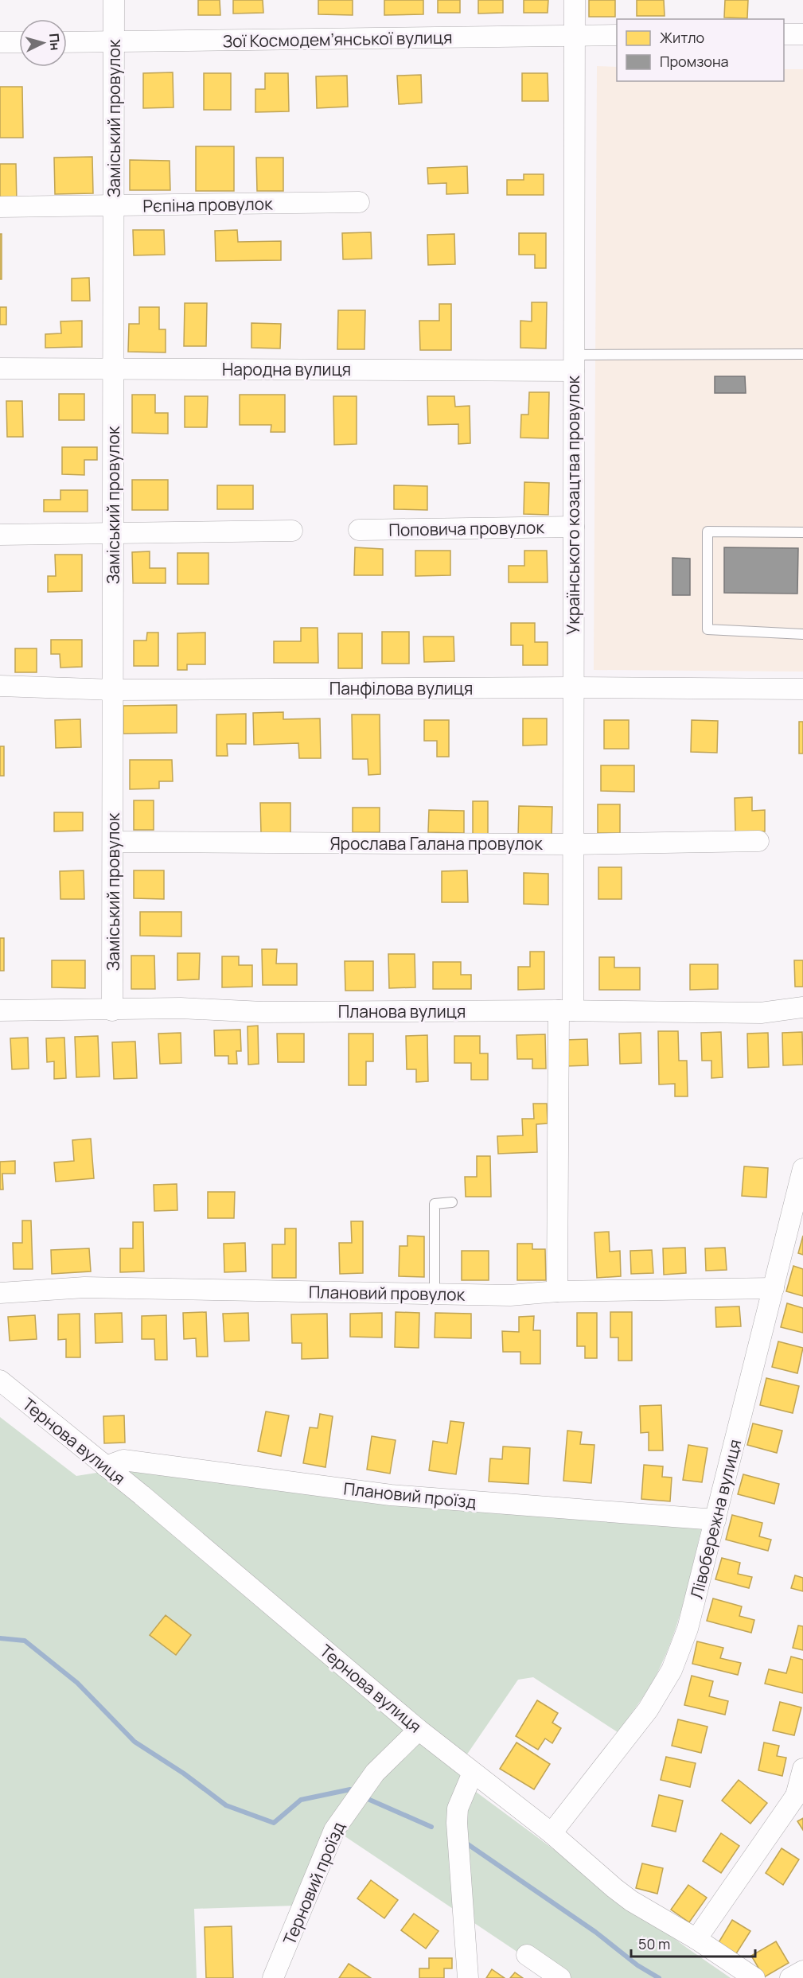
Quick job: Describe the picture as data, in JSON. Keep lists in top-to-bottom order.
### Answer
{
  "streets": {
    "street": [
      "Зої Космодем’янської вулиця",
      "Заміський провулок",
      "Рєпіна провулок",
      "Народна вулиця",
      "Українського козацтва провулок",
      "Поповича провулок",
      "Панфілова вулиця",
      "Ярослава Галана провулок",
      "Планова вулиця",
      "Плановий провулок",
      "Тернова вулиця",
      "Плановий проїзд",
      "Лівобережна вулиця",
      "Терновий проїзд"
    ]
  },
  "crossings": [
    ["Зої Космодем’янської вулиця", "Заміський провулок"],
    ["Зої Космодем’янської вулиця", "Українського козацтва провулок"],
    ["Заміський провулок", "Рєпіна провулок"],
    ["Заміський провулок", "Народна вулиця"],
    ["Заміський провулок", "Панфілова вулиця"],
    ["Заміський провулок", "Ярослава Галана провулок"],
    ["Заміський провулок", "Планова вулиця"],
    ["Народна вулиця", "Українського козацтва провулок"],
    ["Українського козацтва провулок", "Поповича провулок"],
    ["Українського козацтва провулок", "Панфілова вулиця"],
    ["Українського козацтва провулок", "Ярослава Галана провулок"],
    ["Українського козацтва провулок", "Планова вулиця"],
    ["Українського козацтва провулок", "Плановий провулок"],
    ["Плановий провулок", "Лівобережна вулиця"],
    ["Тернова вулиця", "Плановий проїзд"],
    ["Тернова вулиця", "Лівобережна вулиця"],
    ["Тернова вулиця", "Терновий проїзд"],
    ["Плановий проїзд", "Лівобережна вулиця"]
  ],
  "legend": ["Житло", "Промзона"],
  "scale_bar": "50 m",
  "north": "right"
}
